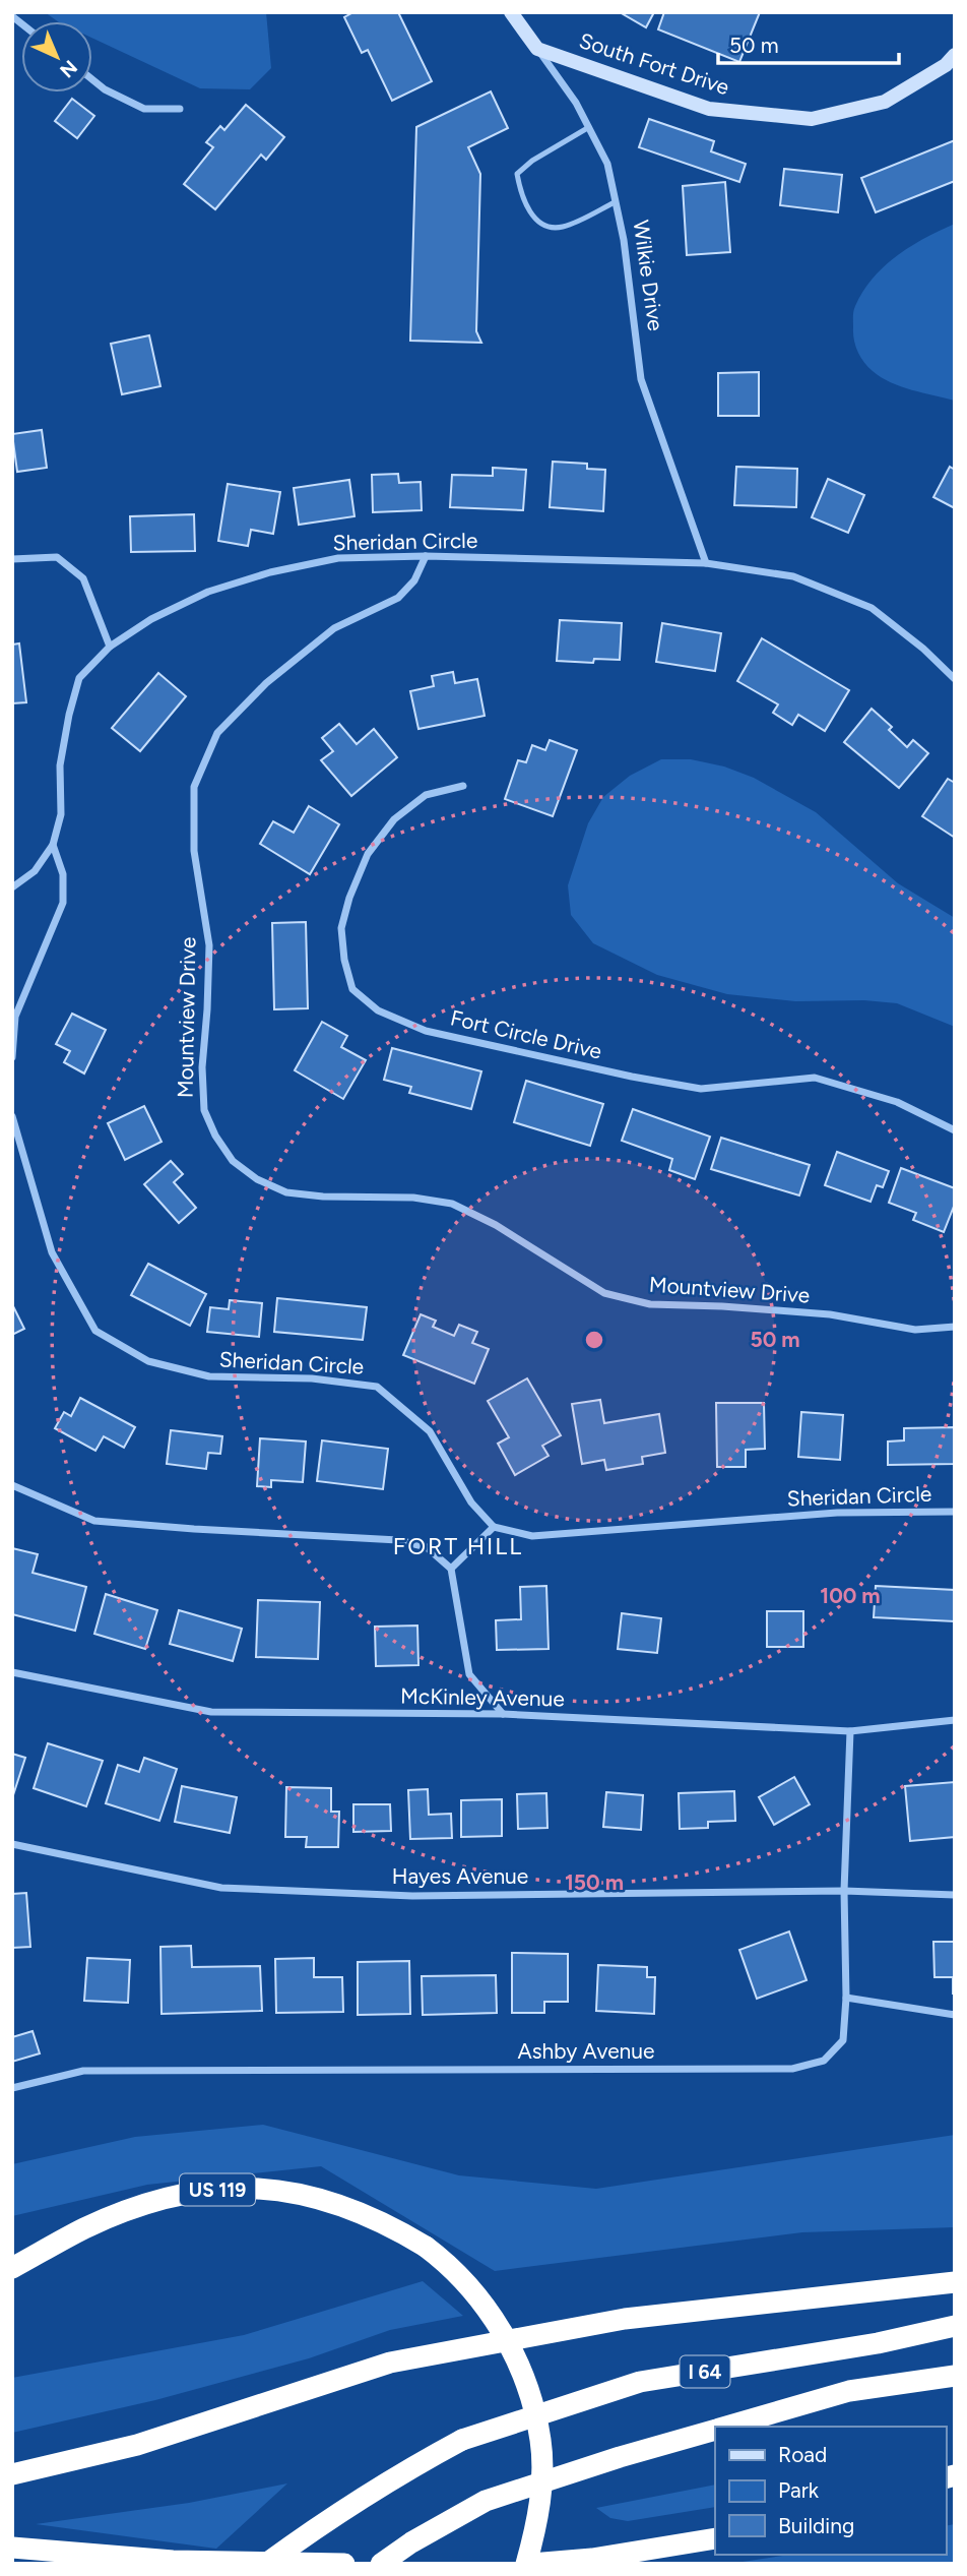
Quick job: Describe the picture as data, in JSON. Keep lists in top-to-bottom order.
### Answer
{
  "streets": {
    "highway": ["US 119", "I 64"],
    "street": [
      "South Fort Drive",
      "Wilkie Drive",
      "Sheridan Circle",
      "Mountview Drive",
      "Fort Circle Drive",
      "McKinley Avenue",
      "Hayes Avenue",
      "Ashby Avenue"
    ]
  },
  "crossings": [
    ["South Fort Drive", "Wilkie Drive"],
    ["Wilkie Drive", "Sheridan Circle"],
    ["Sheridan Circle", "Mountview Drive"],
    ["McKinley Avenue", "Ashby Avenue"],
    ["Hayes Avenue", "Ashby Avenue"]
  ],
  "districts": ["FORT HILL"],
  "legend": ["Road", "Park", "Building"],
  "scale_bar": "50 m",
  "north": "bottom right",
  "rings": ["50 m", "100 m", "150 m"]
}
